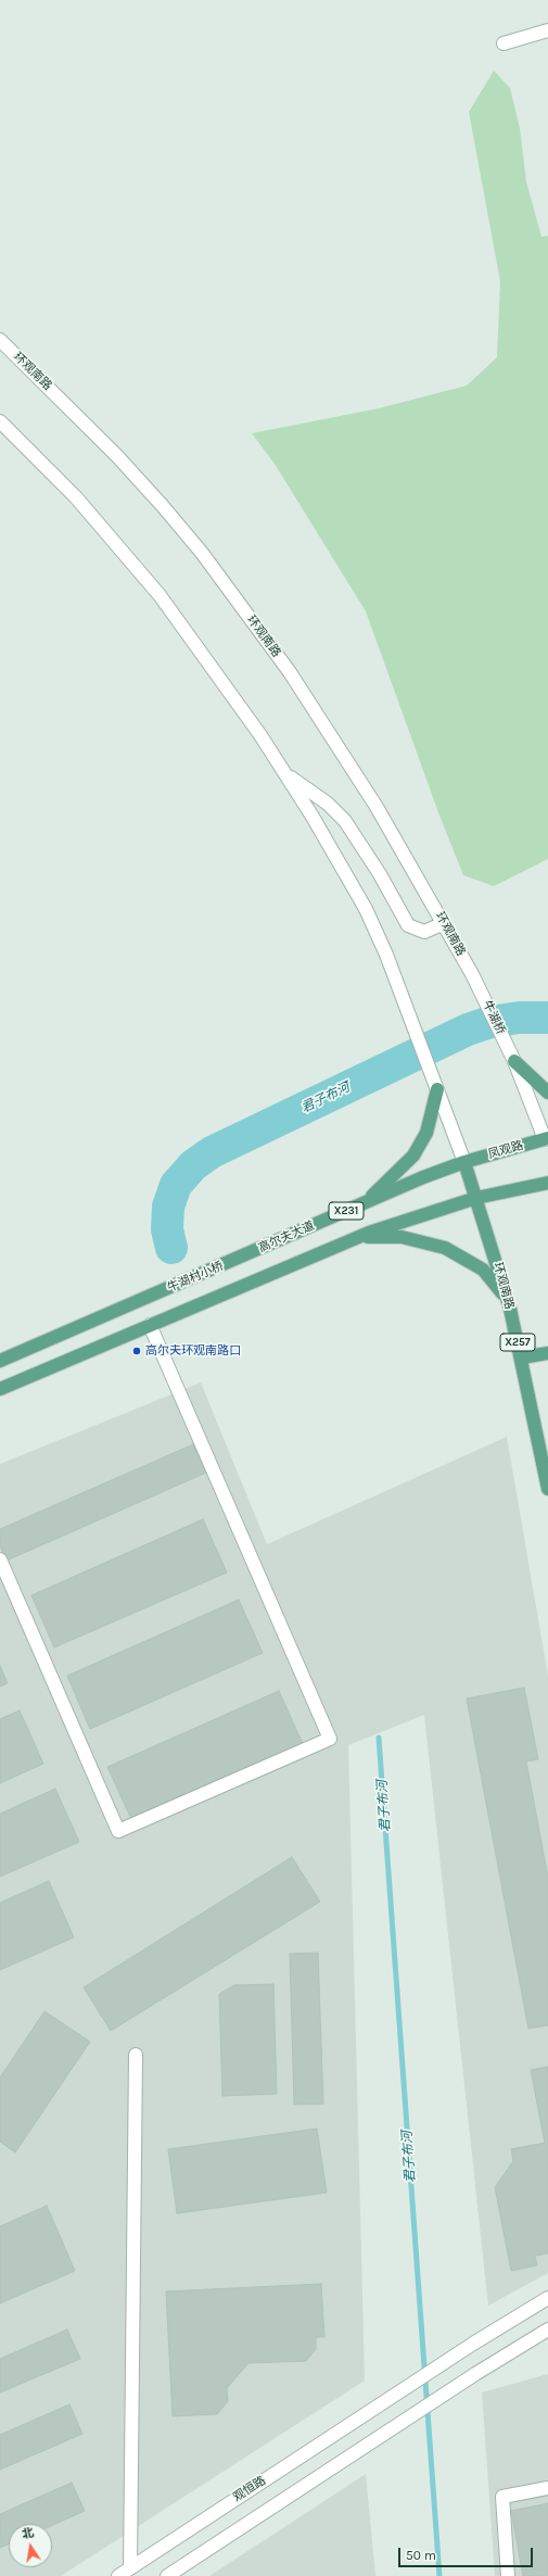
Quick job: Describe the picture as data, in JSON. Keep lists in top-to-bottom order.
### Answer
{
  "streets": {
    "main road": [
      "环观南路",
      "凤观路",
      "X231",
      "高尔夫大道",
      "牛湖村小桥",
      "X257"
    ],
    "street": ["牛湖桥", "观恒路"]
  },
  "crossings": [
    ["环观南路", "牛湖桥"],
    ["环观南路", "凤观路"],
    ["环观南路", "X231"],
    ["环观南路", "高尔夫大道"],
    ["凤观路", "高尔夫大道"],
    ["高尔夫大道", "牛湖村小桥"]
  ],
  "water": ["君子布河"],
  "places": ["高尔夫环观南路口"],
  "scale_bar": "50 m",
  "north": "top"
}
